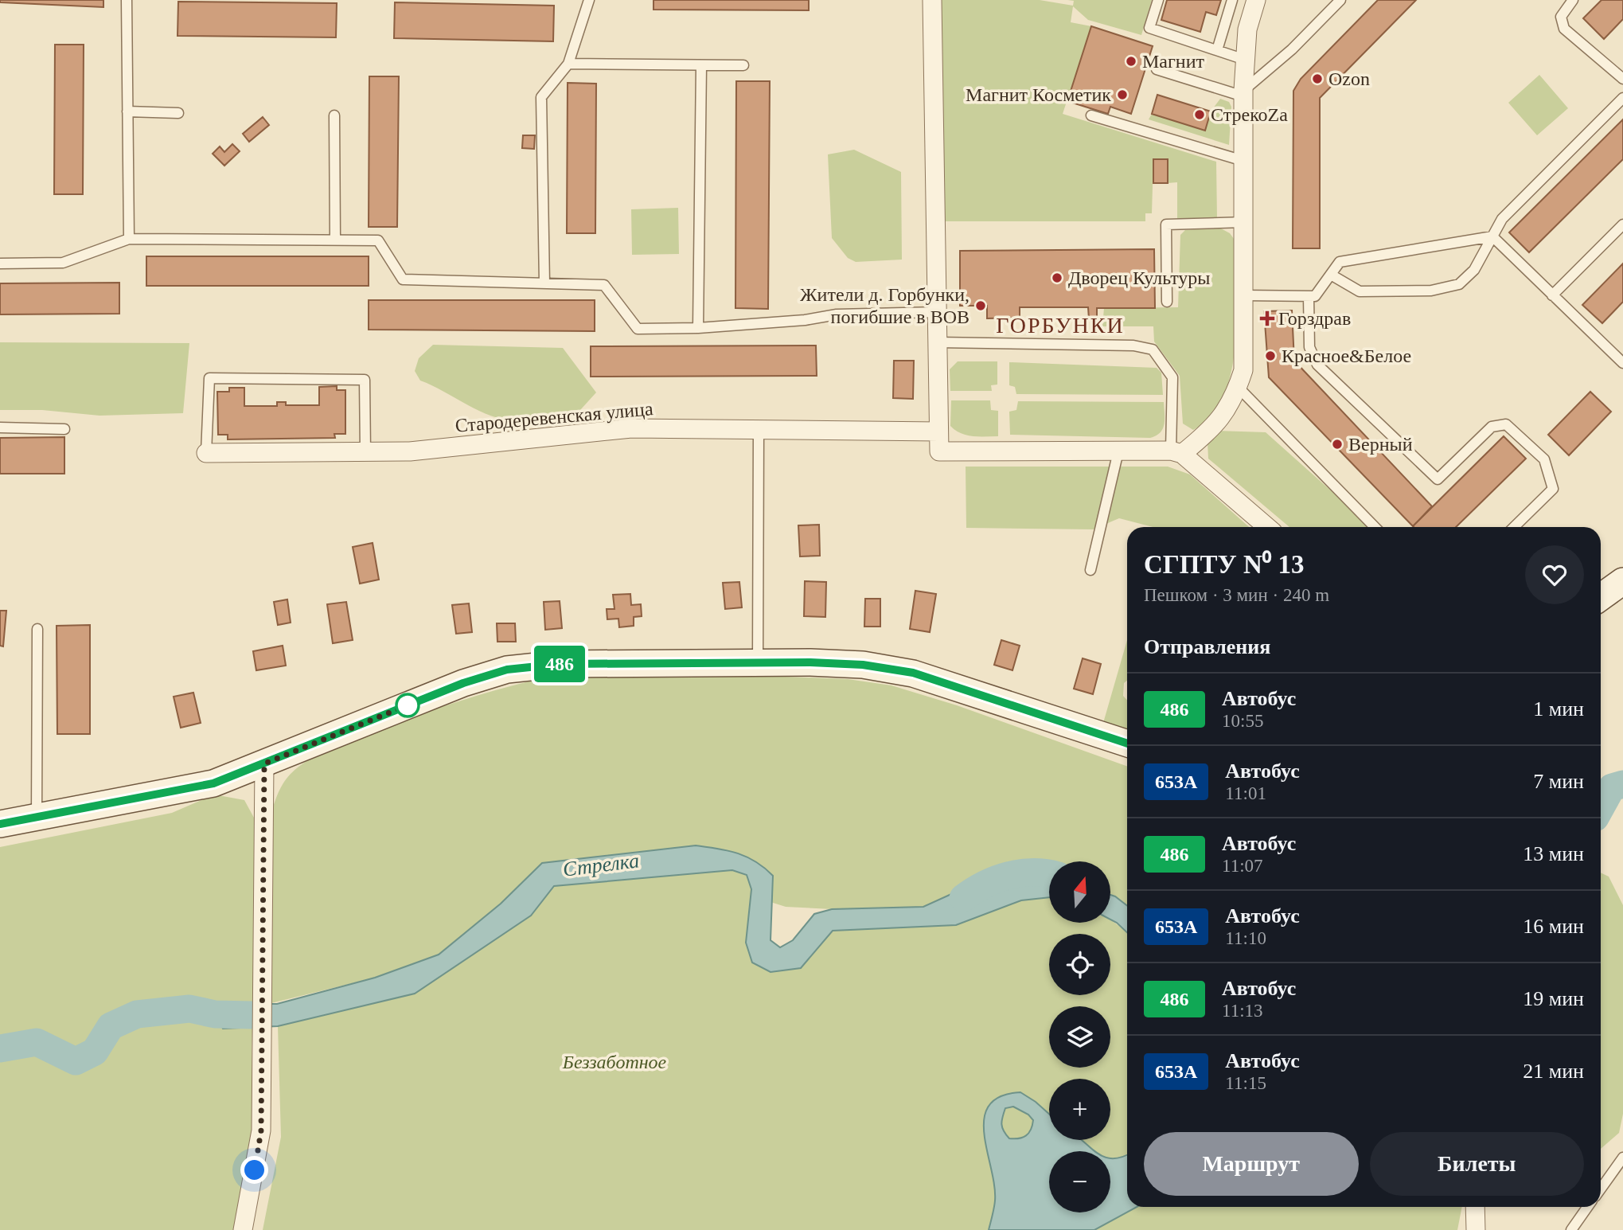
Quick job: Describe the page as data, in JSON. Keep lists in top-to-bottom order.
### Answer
{
  "streets": {
    "street": ["Стародеревенская улица"]
  },
  "districts": ["ГОРБУНКИ"],
  "water": ["Стрелка"],
  "parks": ["Беззаботное"],
  "places": {
    "other": [
      "Магнит",
      "Ozon",
      "Магнит Косметик",
      "СтрекоZа",
      "Дворец Культуры",
      "Жители д. Горбунки, погибшие в ВОВ",
      "Красное&Белое",
      "Верный"
    ],
    "health": ["Горздрав"]
  },
  "lines": ["bus line 486"],
  "north": "top",
  "page": {
    "on_map": "486",
    "heading": [
      ["СГПТУ N⁰ 13", "Пешком · 3 мин · 240 m"],
      "Отправления"
    ],
    "list": [
      {
        "mark": "486",
        "name": "Автобус",
        "note": "10:55",
        "value": "1 мин"
      },
      {
        "mark": "653А",
        "name": "Автобус",
        "note": "11:01",
        "value": "7 мин"
      },
      {
        "mark": "486",
        "name": "Автобус",
        "note": "11:07",
        "value": "13 мин"
      },
      {
        "mark": "653А",
        "name": "Автобус",
        "note": "11:10",
        "value": "16 мин"
      },
      {
        "mark": "486",
        "name": "Автобус",
        "note": "11:13",
        "value": "19 мин"
      },
      {
        "mark": "653А",
        "name": "Автобус",
        "note": "11:15",
        "value": "21 мин"
      }
    ],
    "map_buttons": ["+", "−"],
    "buttons": ["Маршрут", "Билеты"]
  }
}
